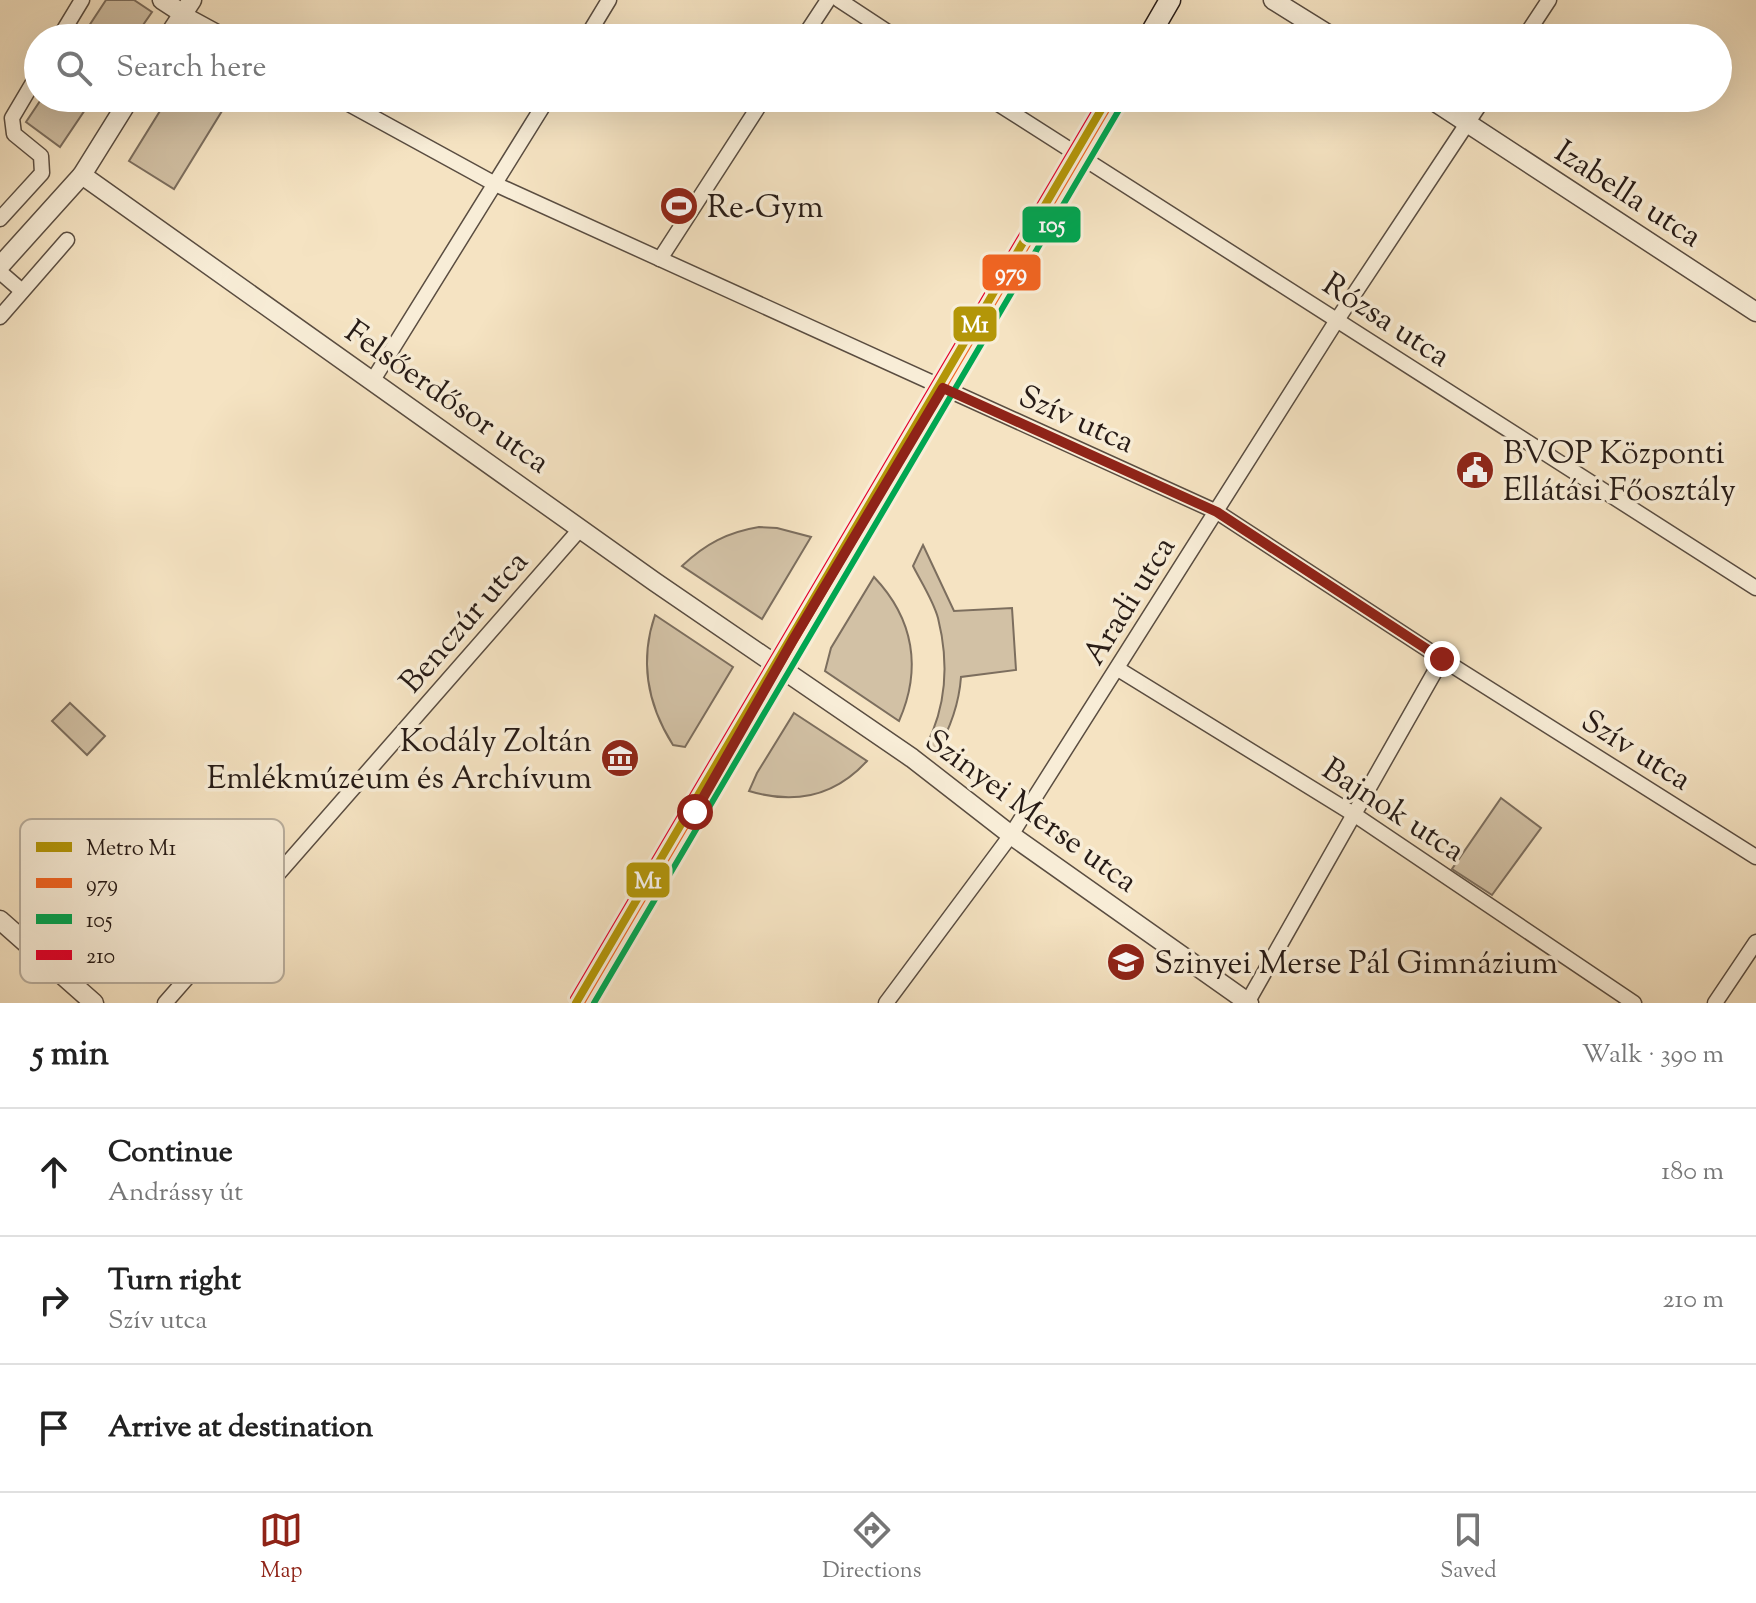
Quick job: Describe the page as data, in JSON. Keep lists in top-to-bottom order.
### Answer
{
  "streets": {
    "street": [
      "Izabella utca",
      "Rózsa utca",
      "Felsőerdősor utca",
      "Szív utca",
      "Aradi utca",
      "Benczúr utca",
      "Bajnok utca",
      "Szinyei Merse utca"
    ]
  },
  "crossings": [
    ["Izabella utca", "Aradi utca"],
    ["Rózsa utca", "Aradi utca"],
    ["Felsőerdősor utca", "Benczúr utca"],
    ["Felsőerdősor utca", "Szinyei Merse utca"],
    ["Szív utca", "Aradi utca"],
    ["Aradi utca", "Bajnok utca"],
    ["Aradi utca", "Szinyei Merse utca"]
  ],
  "places": {
    "sports": ["Re-Gym"],
    "public building": ["BVOP Központi Ellátási Főosztály"],
    "museum": ["Kodály Zoltán Emlékmúzeum és Archívum"],
    "school or university": ["Szinyei Merse Pál Gimnázium"]
  },
  "lines": [
    "metro line M1",
    "transit line 979",
    "transit line 105",
    "transit line 210"
  ],
  "legend": [
    "Metro M1",
    "979",
    "105",
    "210"
  ],
  "page": {
    "search": "Search here",
    "heading": ["5 min", "Walk · 390 m"],
    "list": [
      ["Continue", "Andrássy út", "180 m"],
      ["Turn right", "Szív utca", "210 m"],
      "Arrive at destination"
    ],
    "nav": ["Map", "Directions", "Saved"]
  }
}
